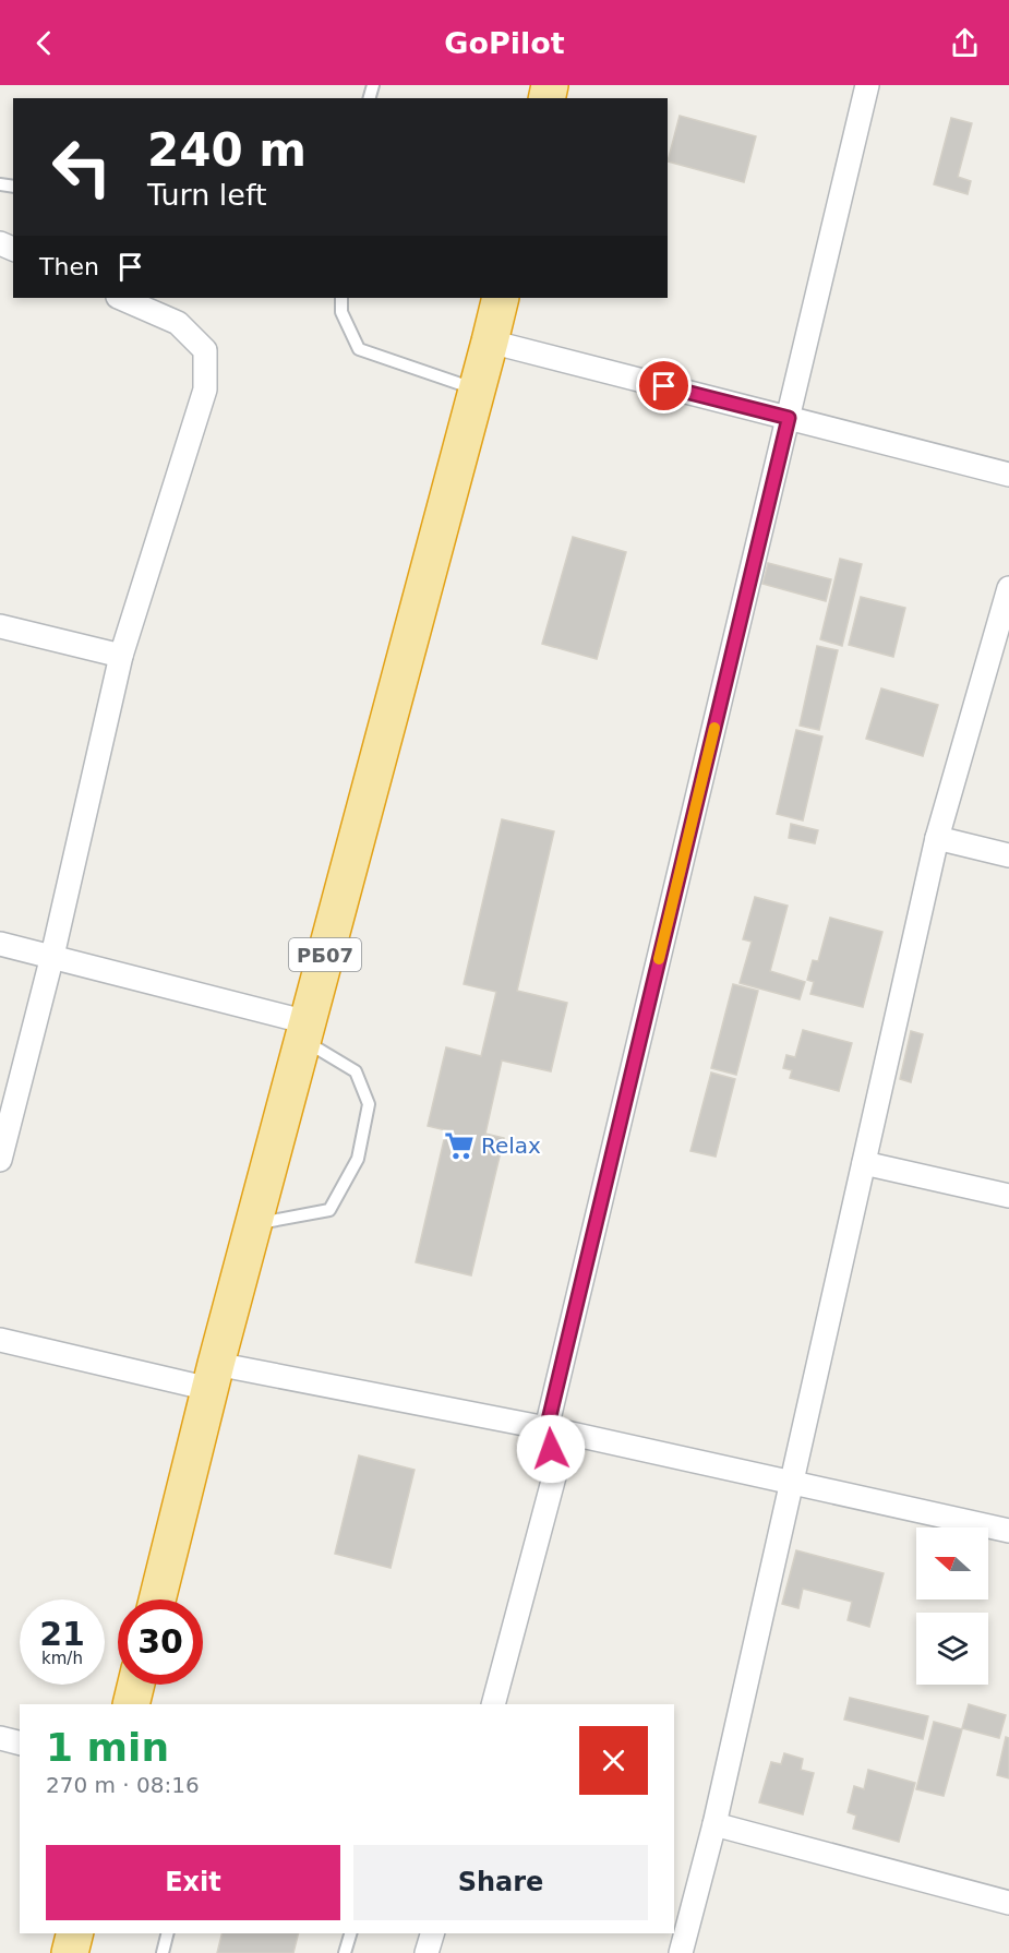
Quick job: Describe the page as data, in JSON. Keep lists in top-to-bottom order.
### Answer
{
  "streets": {
    "highway": ["РБ07"]
  },
  "places": {
    "supermarket": ["Relax"]
  },
  "north": "left",
  "page": {
    "header": "GoPilot",
    "turn": ["240 m", "Turn left"],
    "then": "Then",
    "speed": "21 km/h",
    "limit": "30",
    "heading": ["1 min", "270 m · 08:16"],
    "buttons": ["Exit", "Share"]
  }
}
